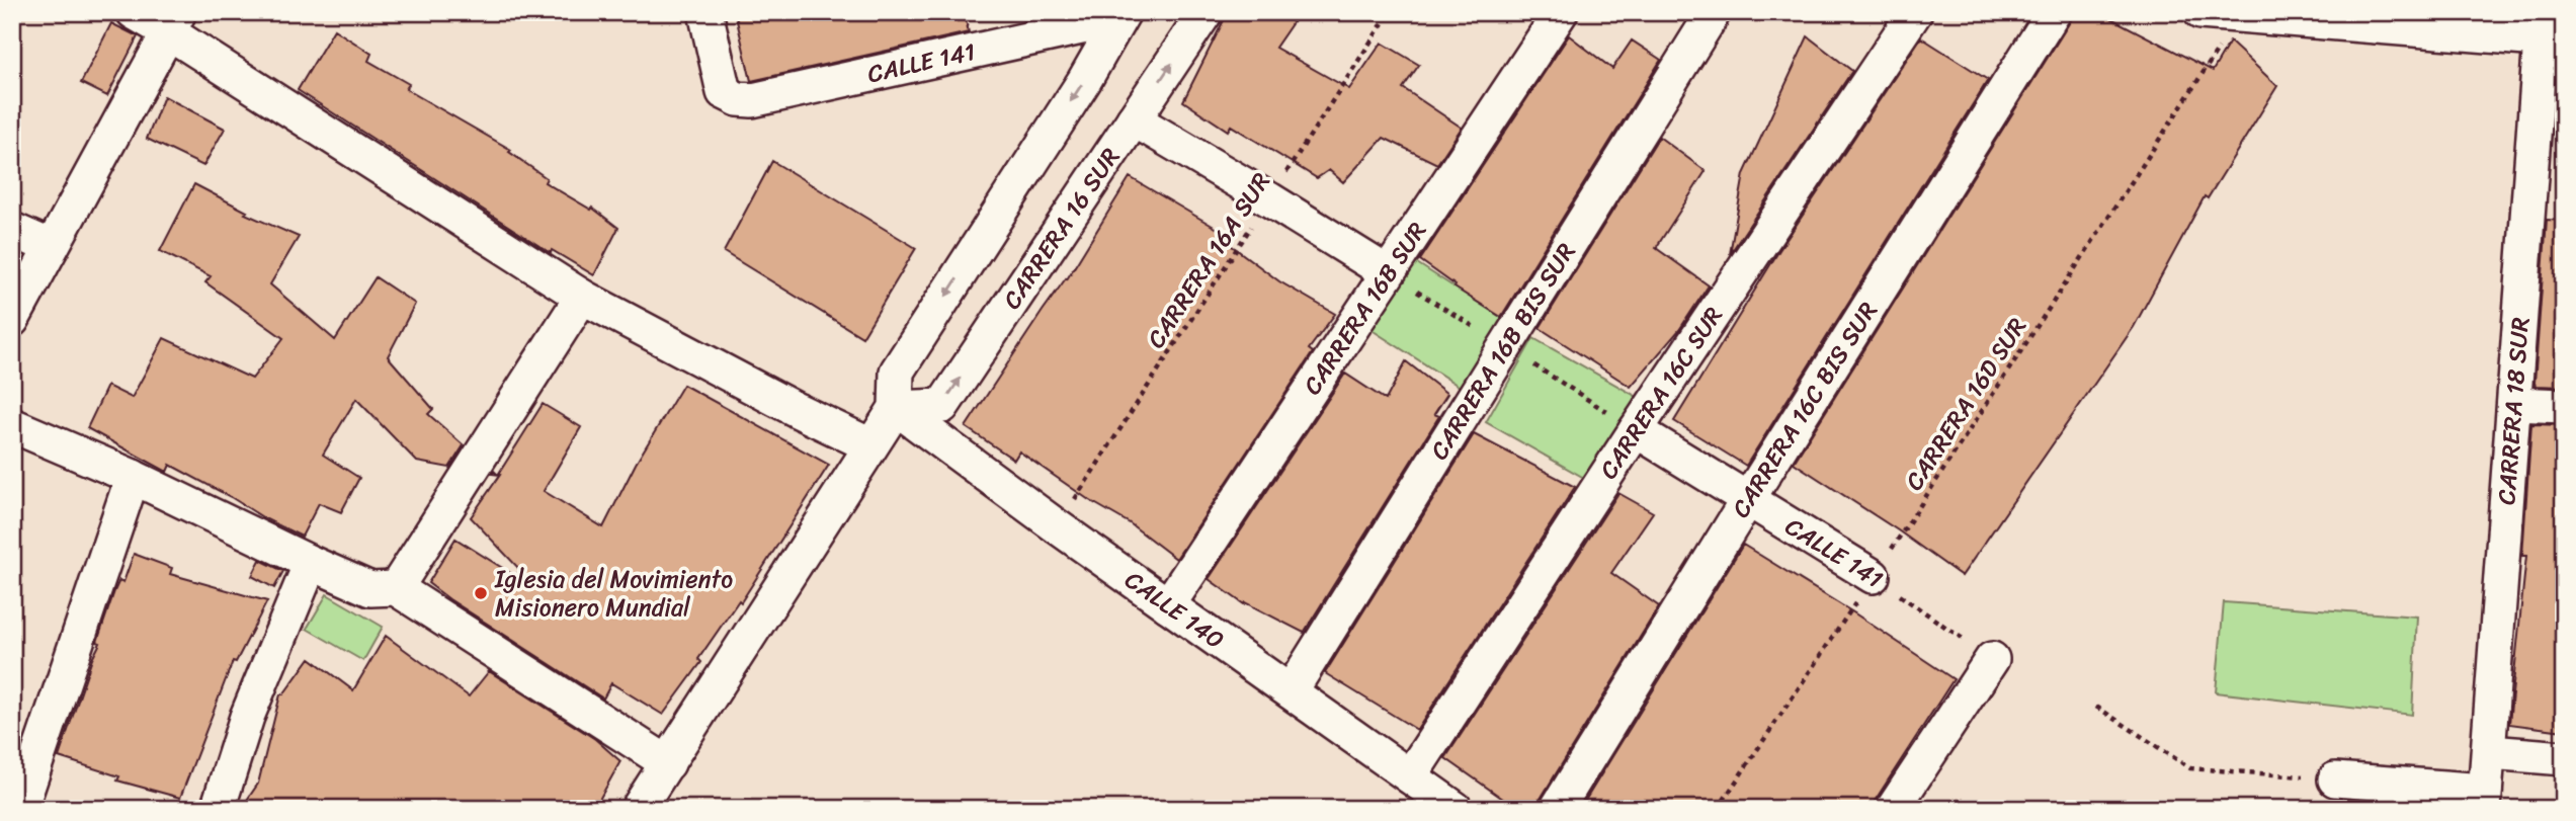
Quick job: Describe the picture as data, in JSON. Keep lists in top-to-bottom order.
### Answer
{
  "streets": {
    "street": [
      "CALLE 141",
      "CARRERA 16 SUR",
      "CARRERA 16B SUR",
      "CARRERA 16B BIS SUR",
      "CARRERA 16C SUR",
      "CARRERA 16C BIS SUR",
      "CARRERA 18 SUR",
      "CALLE 140"
    ],
    "path": ["CARRERA 16A SUR", "CARRERA 16D SUR"]
  },
  "crossings": [
    ["CALLE 141", "CARRERA 16C SUR"],
    ["CALLE 141", "CARRERA 16D SUR"],
    ["CALLE 141", "CARRERA 16C BIS SUR"],
    ["CARRERA 16 SUR", "CALLE 140"],
    ["CARRERA 16A SUR", "CALLE 140"],
    ["CARRERA 16B SUR", "CALLE 140"],
    ["CARRERA 16B BIS SUR", "CALLE 140"],
    ["CARRERA 16C SUR", "CALLE 140"]
  ],
  "places": ["Iglesia del Movimiento Misionero Mundial"]
}
